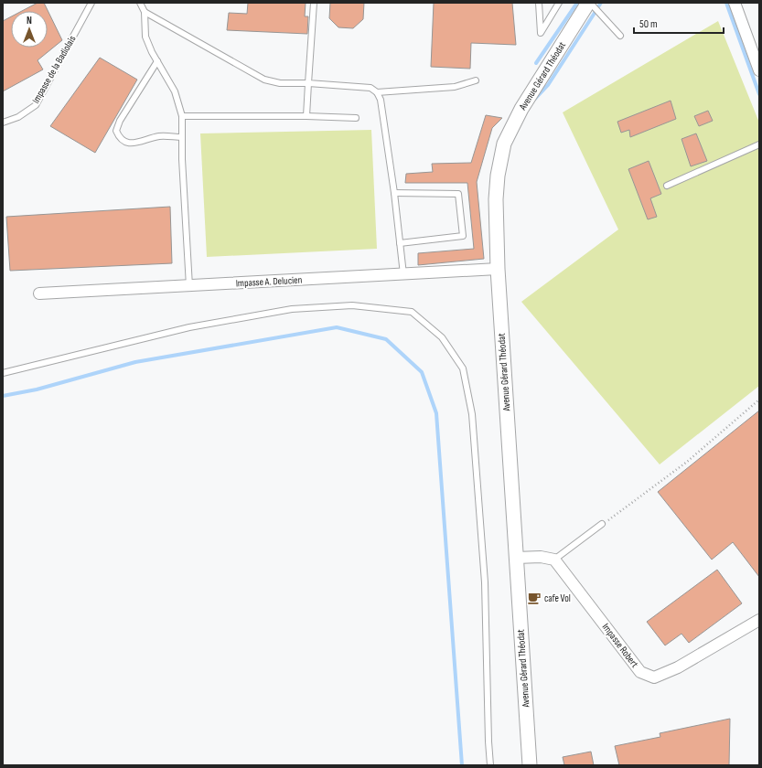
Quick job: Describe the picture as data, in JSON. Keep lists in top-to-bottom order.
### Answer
{
  "streets": {
    "street": ["Avenue Gérard Théodat", "Impasse A. Delucien", "Impasse Robert"],
    "lane": ["Impasse de la Badiolais"]
  },
  "crossings": [
    ["Avenue Gérard Théodat", "Impasse A. Delucien"]
  ],
  "places": {
    "cafe": ["cafe Vol"]
  },
  "scale_bar": "50 m",
  "north": "top"
}
